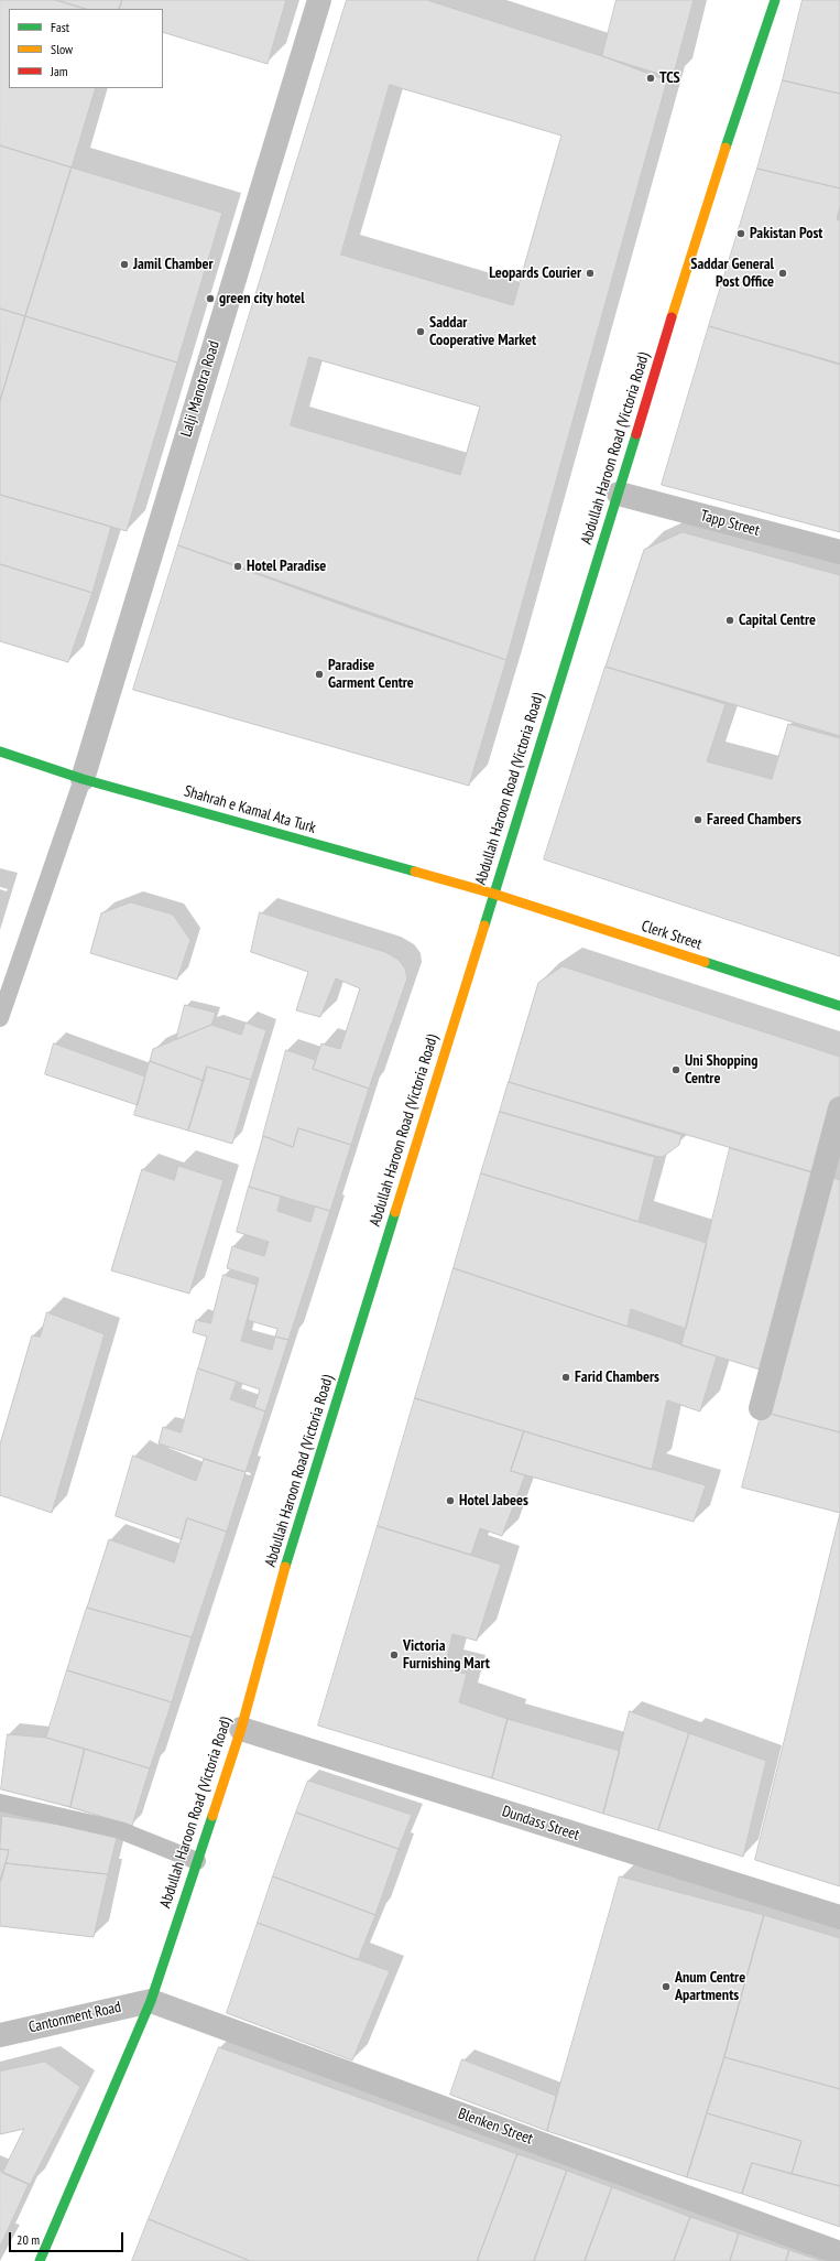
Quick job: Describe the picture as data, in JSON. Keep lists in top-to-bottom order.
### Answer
{
  "streets": {
    "main road": ["Abdullah Haroon Road (Victoria Road)", "Shahrah e Kamal Ata Turk", "Clerk Street"],
    "street": [
      "Lalji Manotra Road",
      "Tapp Street",
      "Dundass Street",
      "Cantonment Road",
      "Blenken Street"
    ]
  },
  "crossings": [
    ["Lalji Manotra Road", "Shahrah e Kamal Ata Turk"],
    ["Abdullah Haroon Road (Victoria Road)", "Tapp Street"],
    ["Abdullah Haroon Road (Victoria Road)", "Shahrah e Kamal Ata Turk"],
    ["Abdullah Haroon Road (Victoria Road)", "Clerk Street"],
    ["Abdullah Haroon Road (Victoria Road)", "Dundass Street"],
    ["Abdullah Haroon Road (Victoria Road)", "Cantonment Road"],
    ["Abdullah Haroon Road (Victoria Road)", "Blenken Street"],
    ["Shahrah e Kamal Ata Turk", "Clerk Street"],
    ["Cantonment Road", "Blenken Street"]
  ],
  "places": [
    "TCS",
    "Pakistan Post",
    "Jamil Chamber",
    "Leopards Courier",
    "Saddar General Post Office",
    "green city hotel",
    "Saddar Cooperative Market",
    "Hotel Paradise",
    "Capital Centre",
    "Paradise Garment Centre",
    "Fareed Chambers",
    "Uni Shopping Centre",
    "Farid Chambers",
    "Hotel Jabees",
    "Victoria Furnishing Mart",
    "Anum Centre Apartments"
  ],
  "legend": ["Fast", "Slow", "Jam"],
  "scale_bar": "20 m"
}
